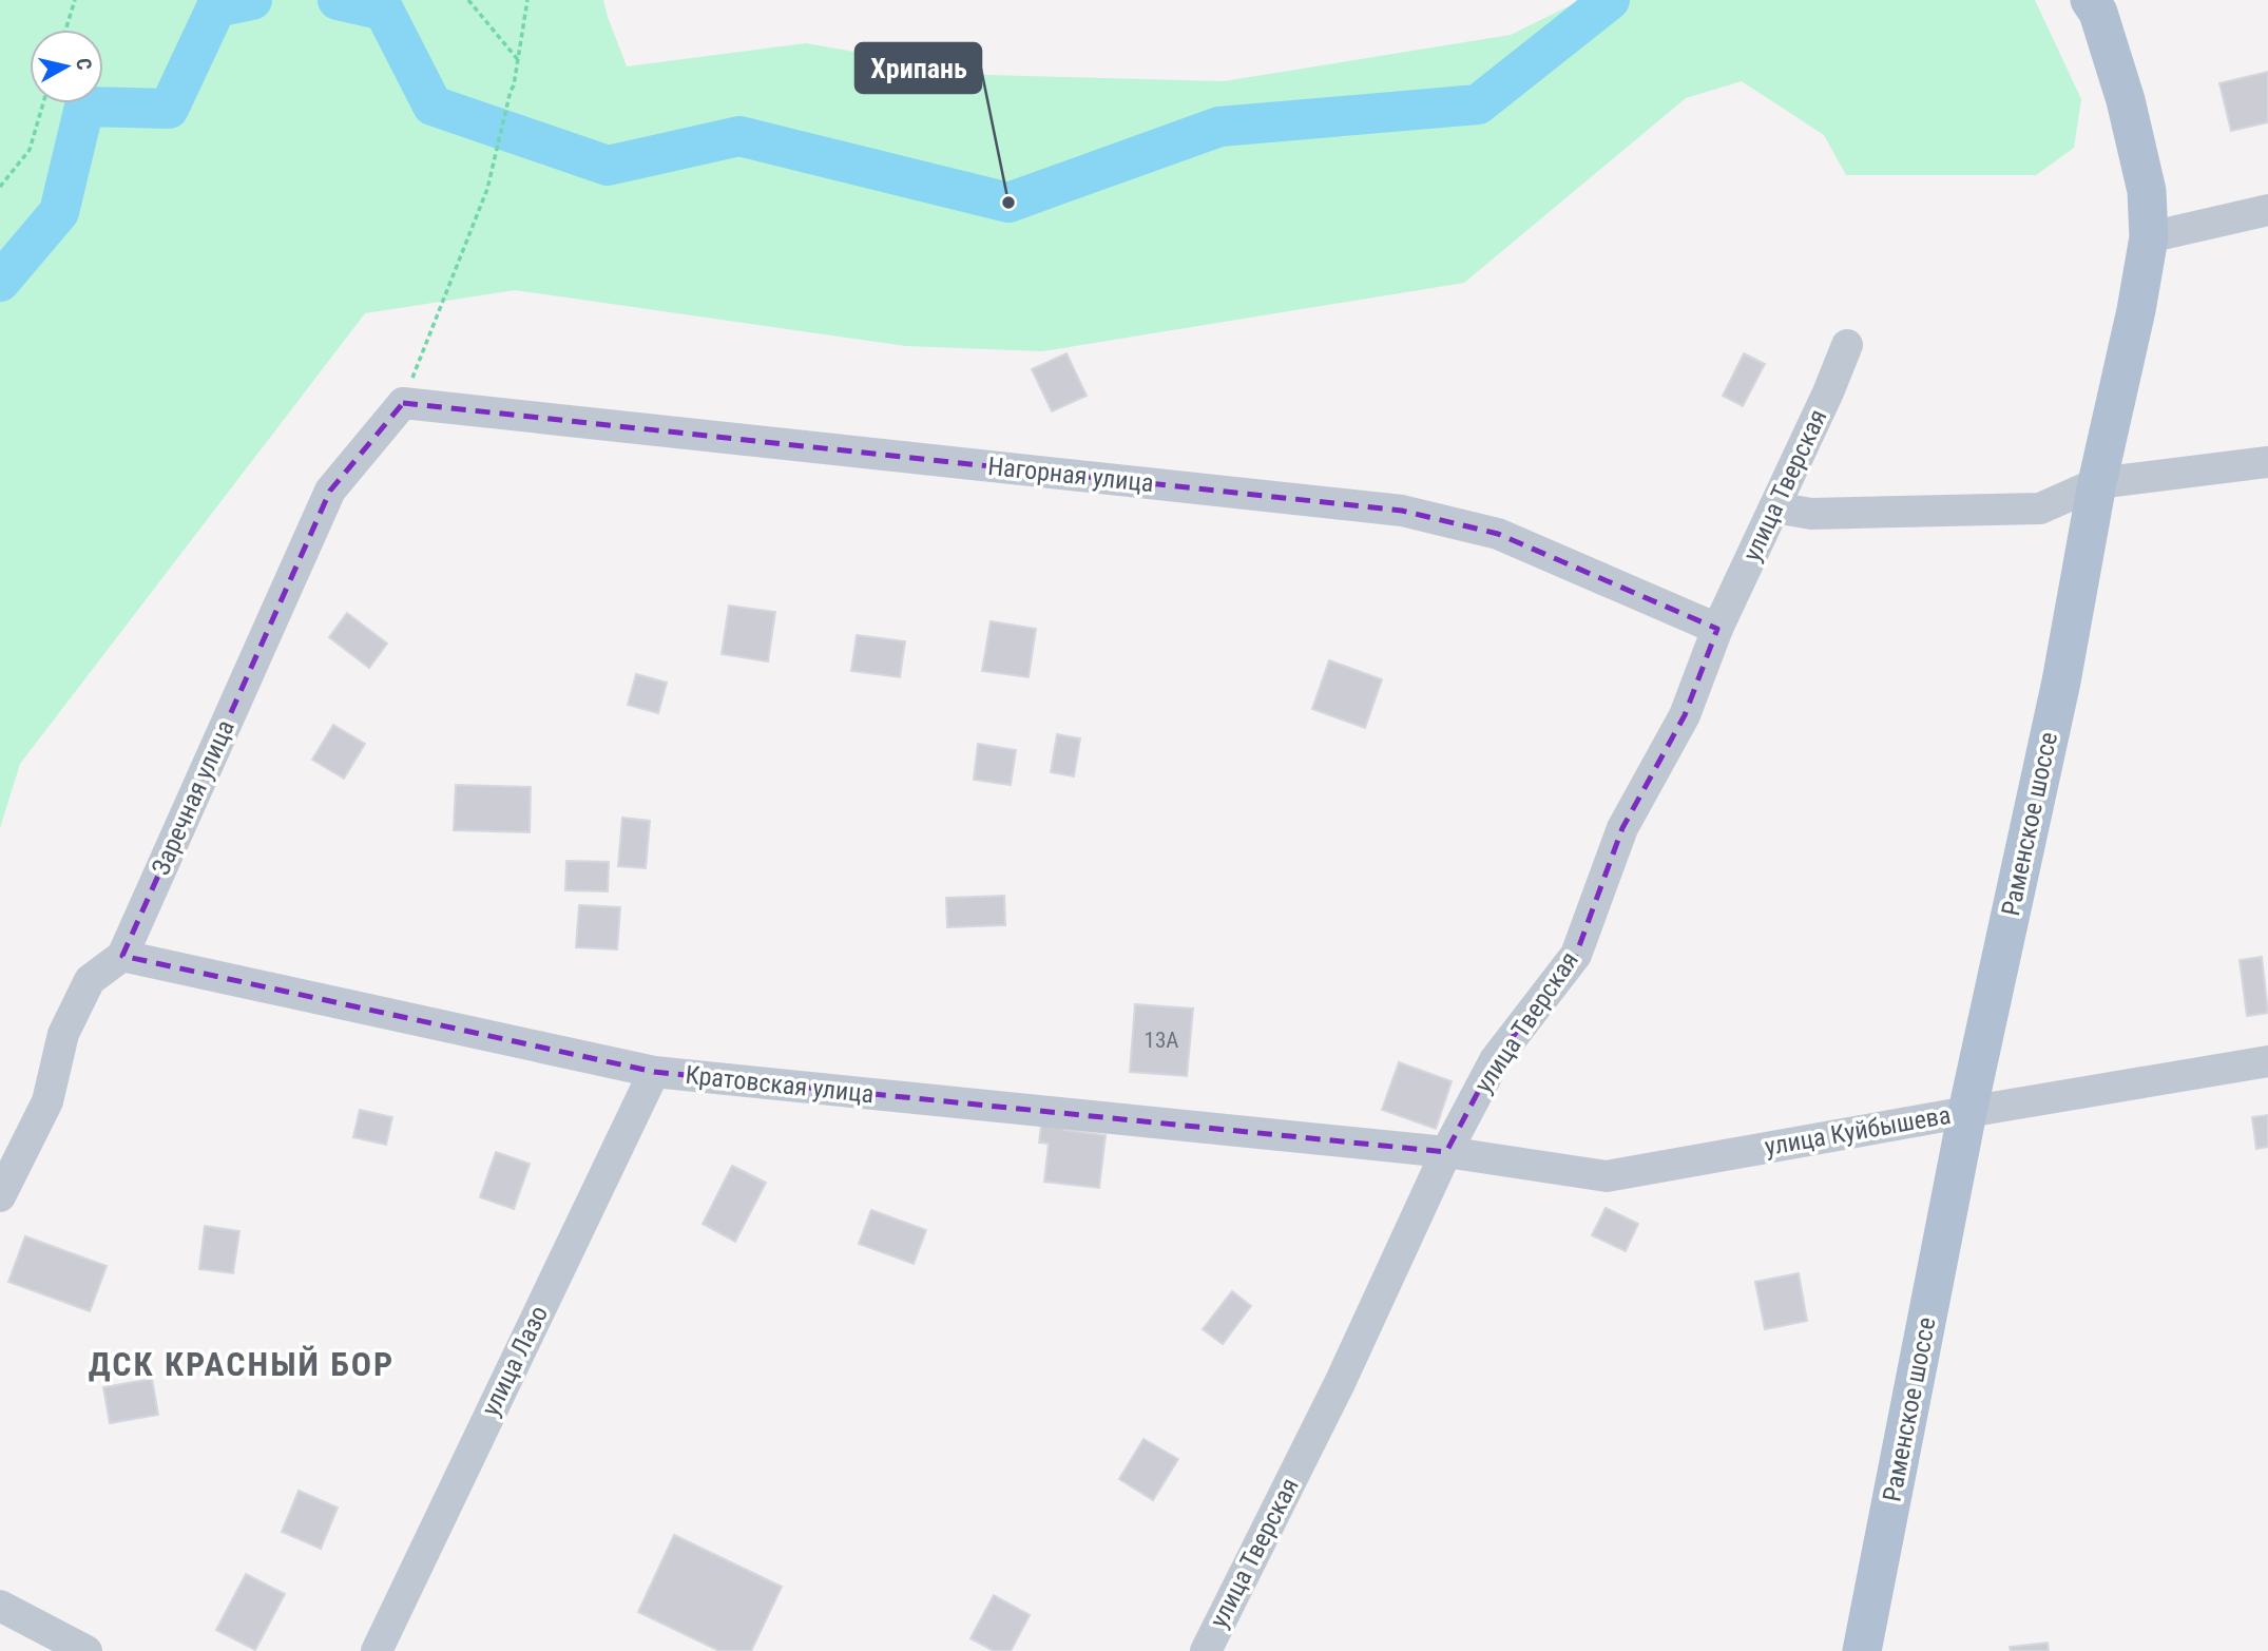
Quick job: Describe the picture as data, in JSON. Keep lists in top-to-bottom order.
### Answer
{
  "streets": {
    "main road": ["Раменское шоссе"],
    "street": [
      "Нагорная улица",
      "улица Тверская",
      "Заречная улица",
      "Кратовская улица",
      "улица Куйбышева",
      "улица Лазо"
    ]
  },
  "crossings": [
    ["Нагорная улица", "улица Тверская"],
    ["Нагорная улица", "Заречная улица"],
    ["улица Тверская", "Кратовская улица"],
    ["улица Тверская", "улица Куйбышева"],
    ["Заречная улица", "Кратовская улица"],
    ["Раменское шоссе", "улица Куйбышева"],
    ["Кратовская улица", "улица Куйбышева"],
    ["Кратовская улица", "улица Лазо"]
  ],
  "districts": ["ДСК КРАСНЫЙ БОР"],
  "places": ["Хрипань"],
  "house_numbers": ["13А"],
  "north": "right"
}
